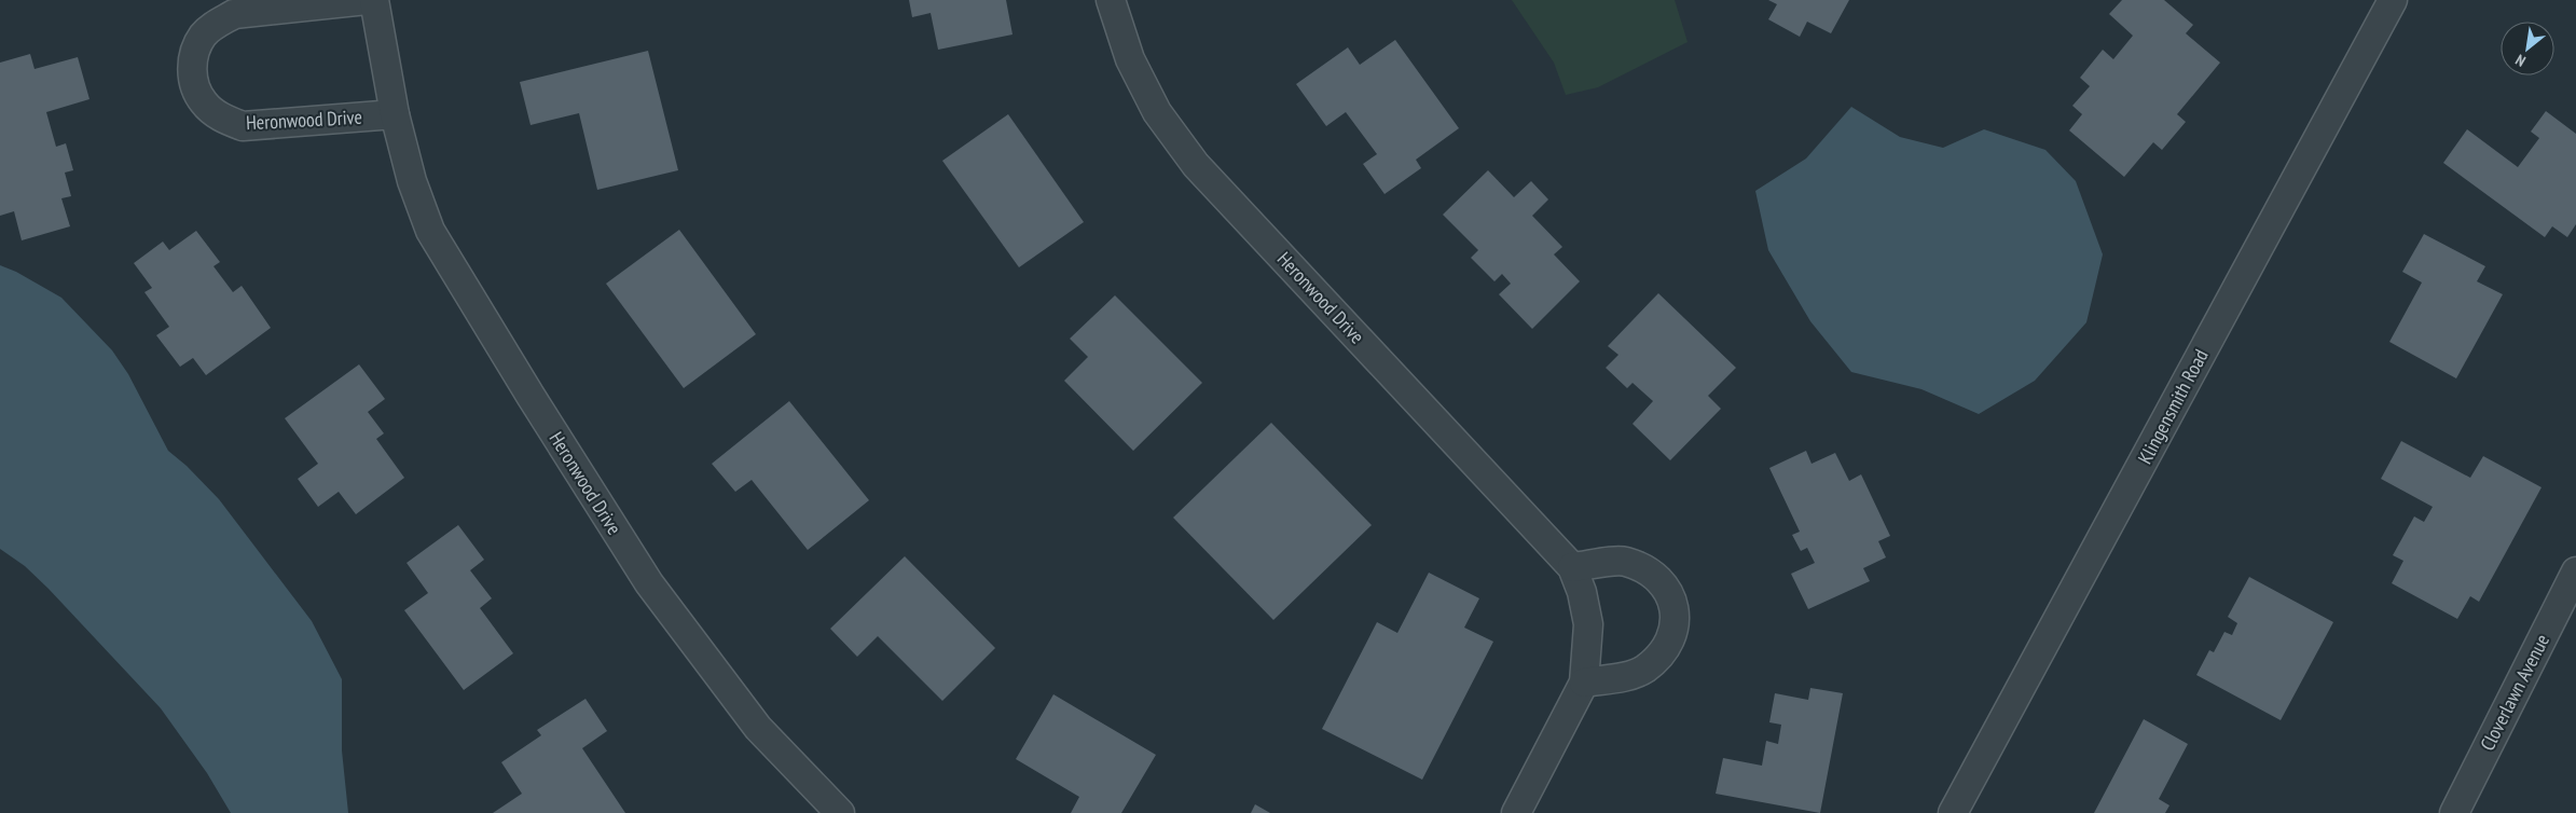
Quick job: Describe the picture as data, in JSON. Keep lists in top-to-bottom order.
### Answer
{
  "streets": {
    "street": ["Heronwood Drive", "Klingensmith Road", "Cloverlawn Avenue"]
  },
  "north": "bottom left"
}
